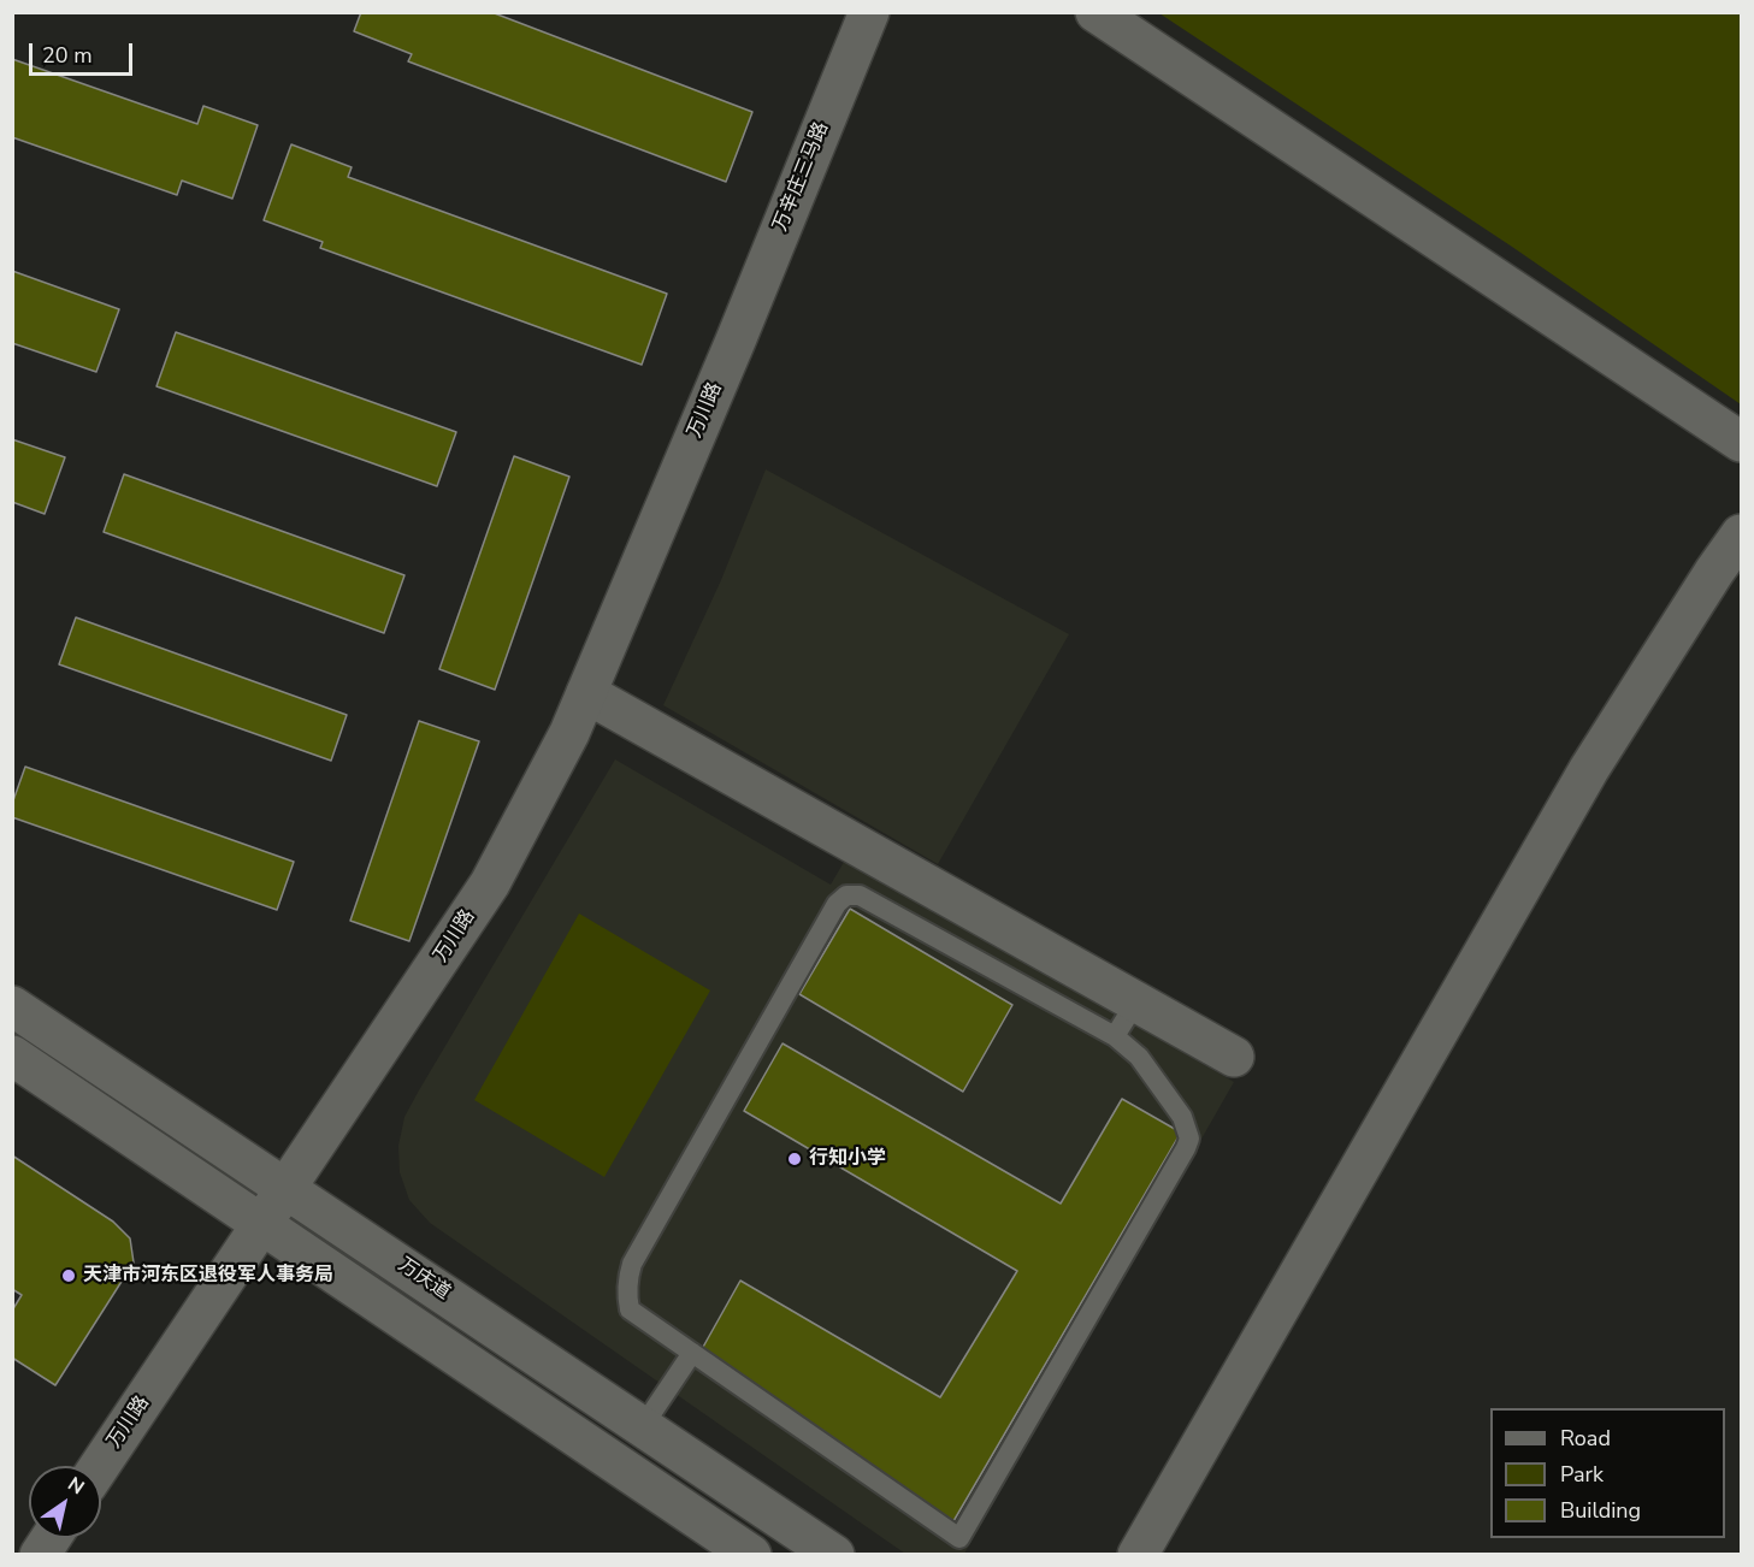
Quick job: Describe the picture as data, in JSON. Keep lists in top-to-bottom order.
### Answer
{
  "streets": {
    "street": ["万辛庄三马路", "万川路", "万庆道"]
  },
  "crossings": [
    ["万辛庄三马路", "万川路"],
    ["万川路", "万庆道"]
  ],
  "places": ["行知小学", "天津市河东区退役军人事务局"],
  "legend": ["Road", "Park", "Building"],
  "scale_bar": "20 m",
  "north": "top right"
}
